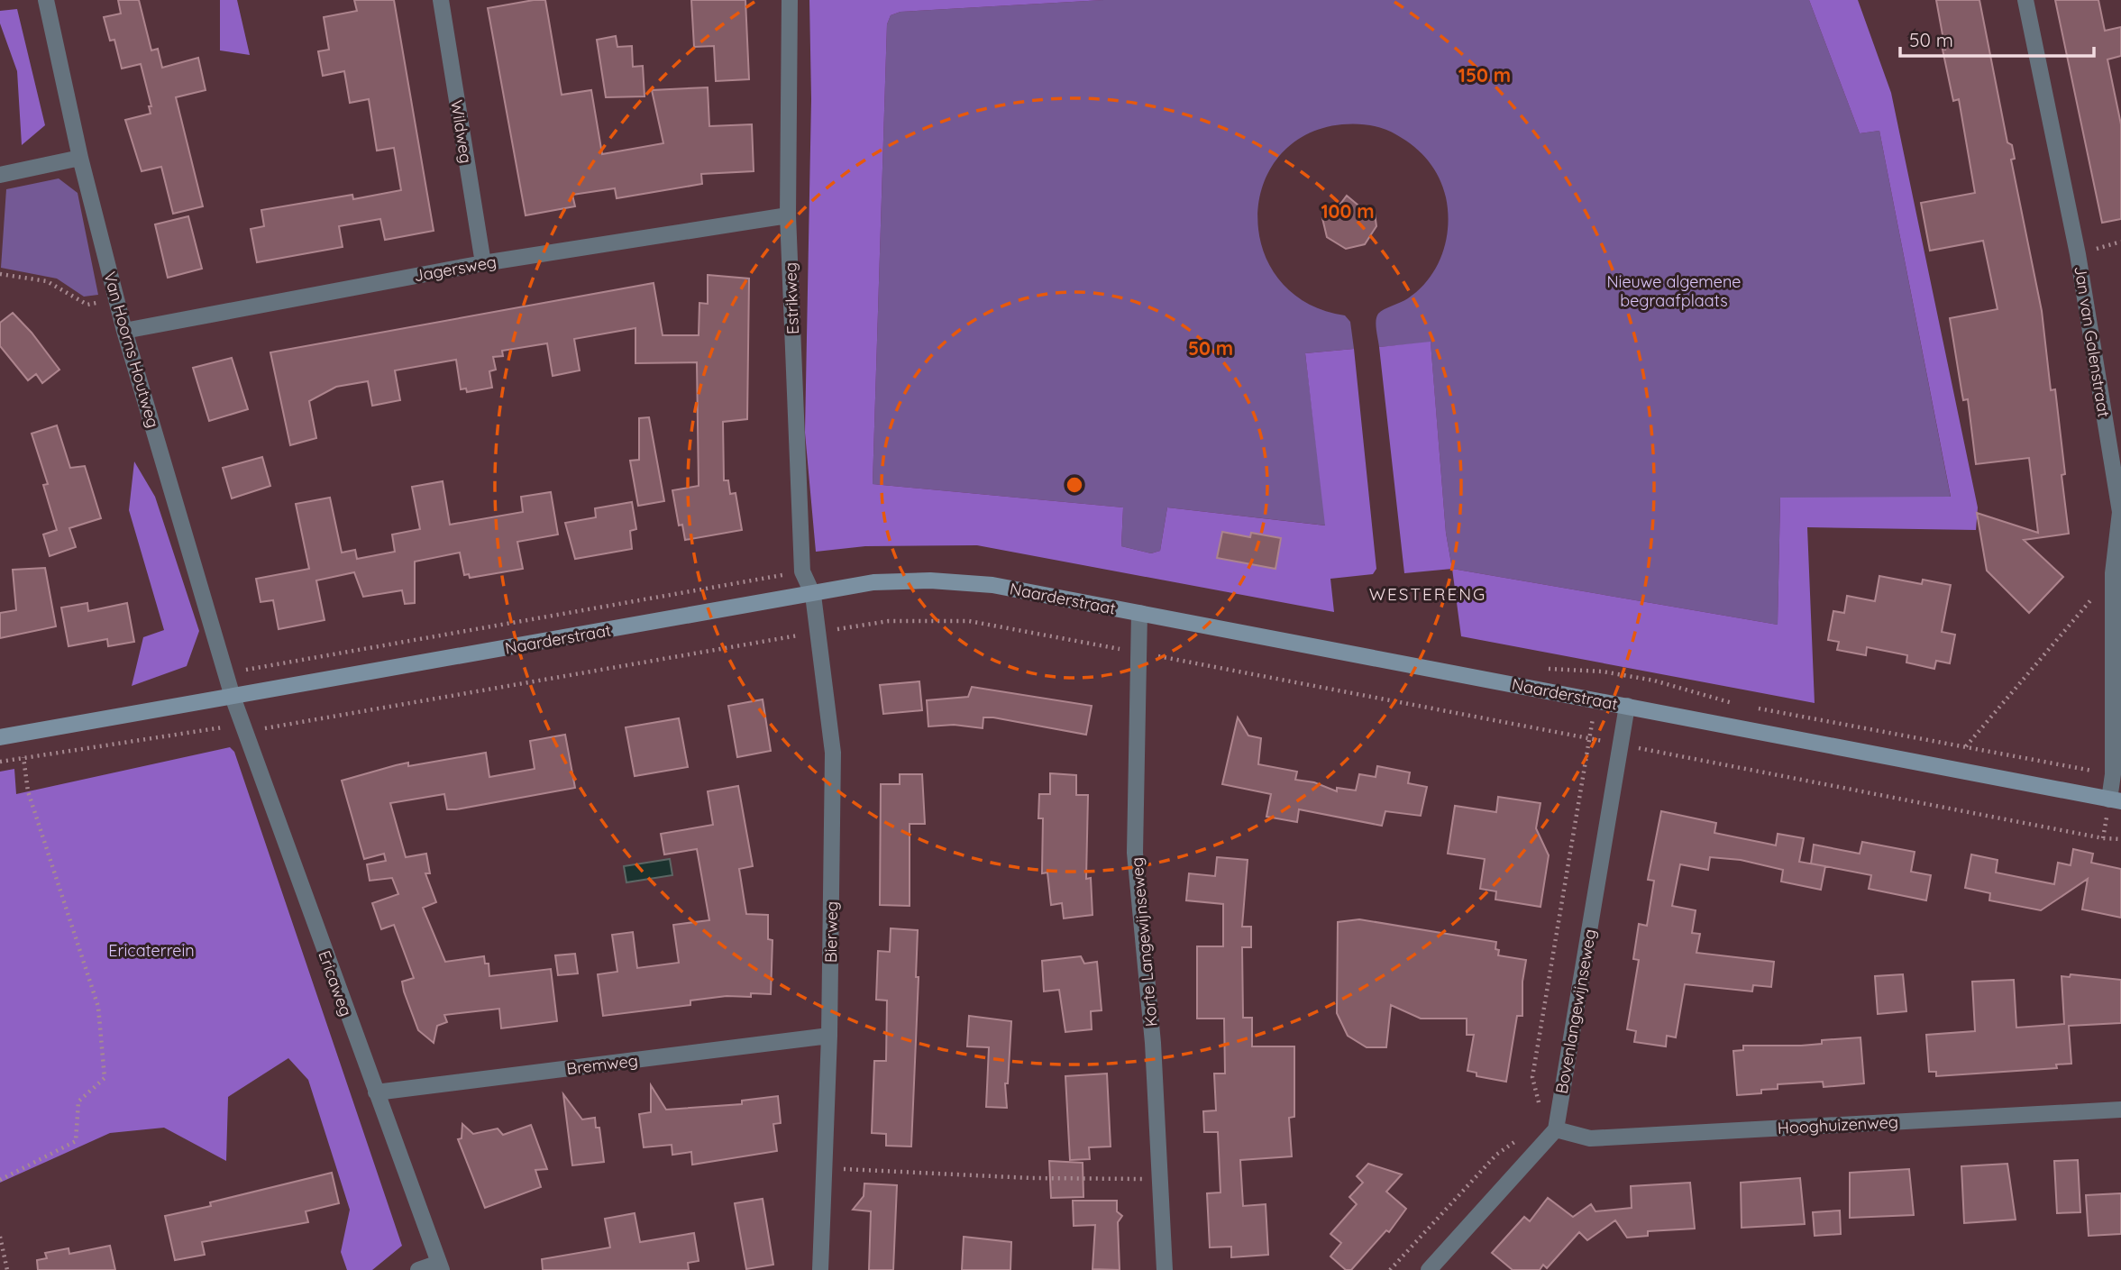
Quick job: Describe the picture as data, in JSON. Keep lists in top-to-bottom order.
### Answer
{
  "streets": {
    "street": [
      "Wildweg",
      "Jagersweg",
      "Estrikweg",
      "Jan van Galenstraat",
      "Van Hoorns Houtweg",
      "Naarderstraat",
      "Bierweg",
      "Korte Langewijnseweg",
      "Ericaweg",
      "Bovenlangewijnseweg",
      "Bremweg",
      "Hooghuizenweg"
    ]
  },
  "crossings": [
    ["Wildweg", "Jagersweg"],
    ["Jagersweg", "Estrikweg"],
    ["Jagersweg", "Van Hoorns Houtweg"],
    ["Estrikweg", "Naarderstraat"],
    ["Estrikweg", "Bierweg"],
    ["Jan van Galenstraat", "Naarderstraat"],
    ["Van Hoorns Houtweg", "Naarderstraat"],
    ["Van Hoorns Houtweg", "Ericaweg"],
    ["Naarderstraat", "Bierweg"],
    ["Naarderstraat", "Korte Langewijnseweg"],
    ["Naarderstraat", "Ericaweg"],
    ["Naarderstraat", "Bovenlangewijnseweg"],
    ["Bierweg", "Bremweg"],
    ["Ericaweg", "Bremweg"],
    ["Bovenlangewijnseweg", "Hooghuizenweg"]
  ],
  "districts": ["WESTERENG"],
  "parks": ["Nieuwe algemene begraafplaats", "Ericaterrein"],
  "scale_bar": "50 m",
  "rings": ["150 m", "100 m", "50 m"]
}
